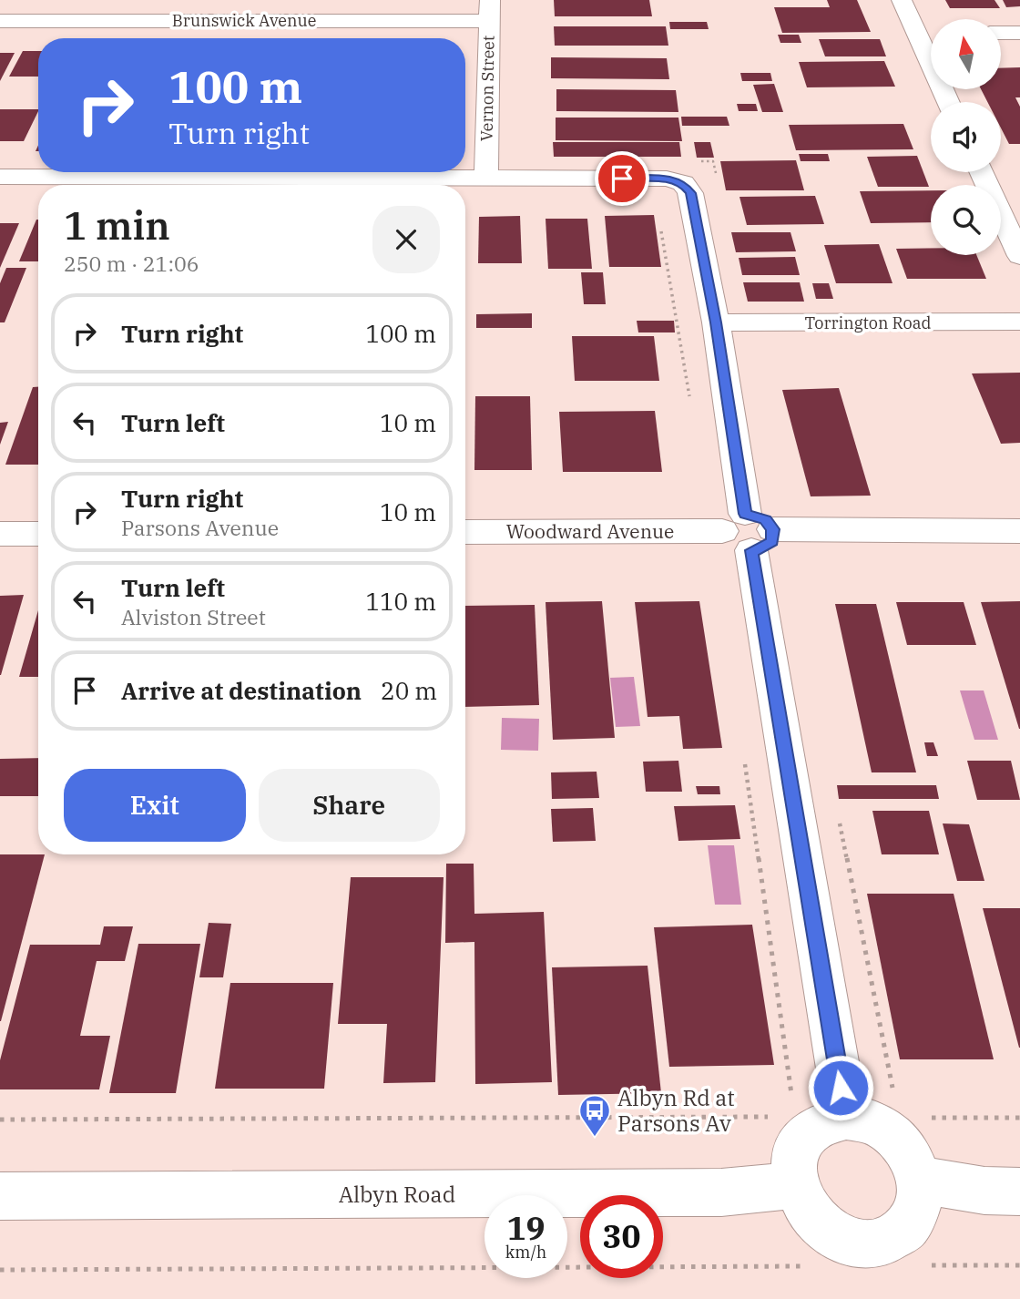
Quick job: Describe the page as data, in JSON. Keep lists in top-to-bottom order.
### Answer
{
  "streets": {
    "street": [
      "Brunswick Avenue",
      "Vernon Street",
      "Torrington Road",
      "Woodward Avenue",
      "Albyn Road"
    ]
  },
  "crossings": [
    ["Brunswick Avenue", "Vernon Street"]
  ],
  "places": {
    "bus stop": ["Albyn Rd at Parsons Av"]
  },
  "north": "top",
  "page": {
    "turn": ["100 m", "Turn right"],
    "heading": ["1 min", "250 m · 21:06"],
    "list": [
      {
        "name": "Turn right",
        "value": "100 m"
      },
      {
        "name": "Turn left",
        "value": "10 m"
      },
      {
        "name": "Turn right",
        "note": "Parsons Avenue",
        "value": "10 m"
      },
      {
        "name": "Turn left",
        "note": "Alviston Street",
        "value": "110 m"
      },
      {
        "name": "Arrive at destination",
        "value": "20 m"
      }
    ],
    "buttons": ["Exit", "Share"],
    "speed": "19 km/h",
    "limit": "30"
  }
}
